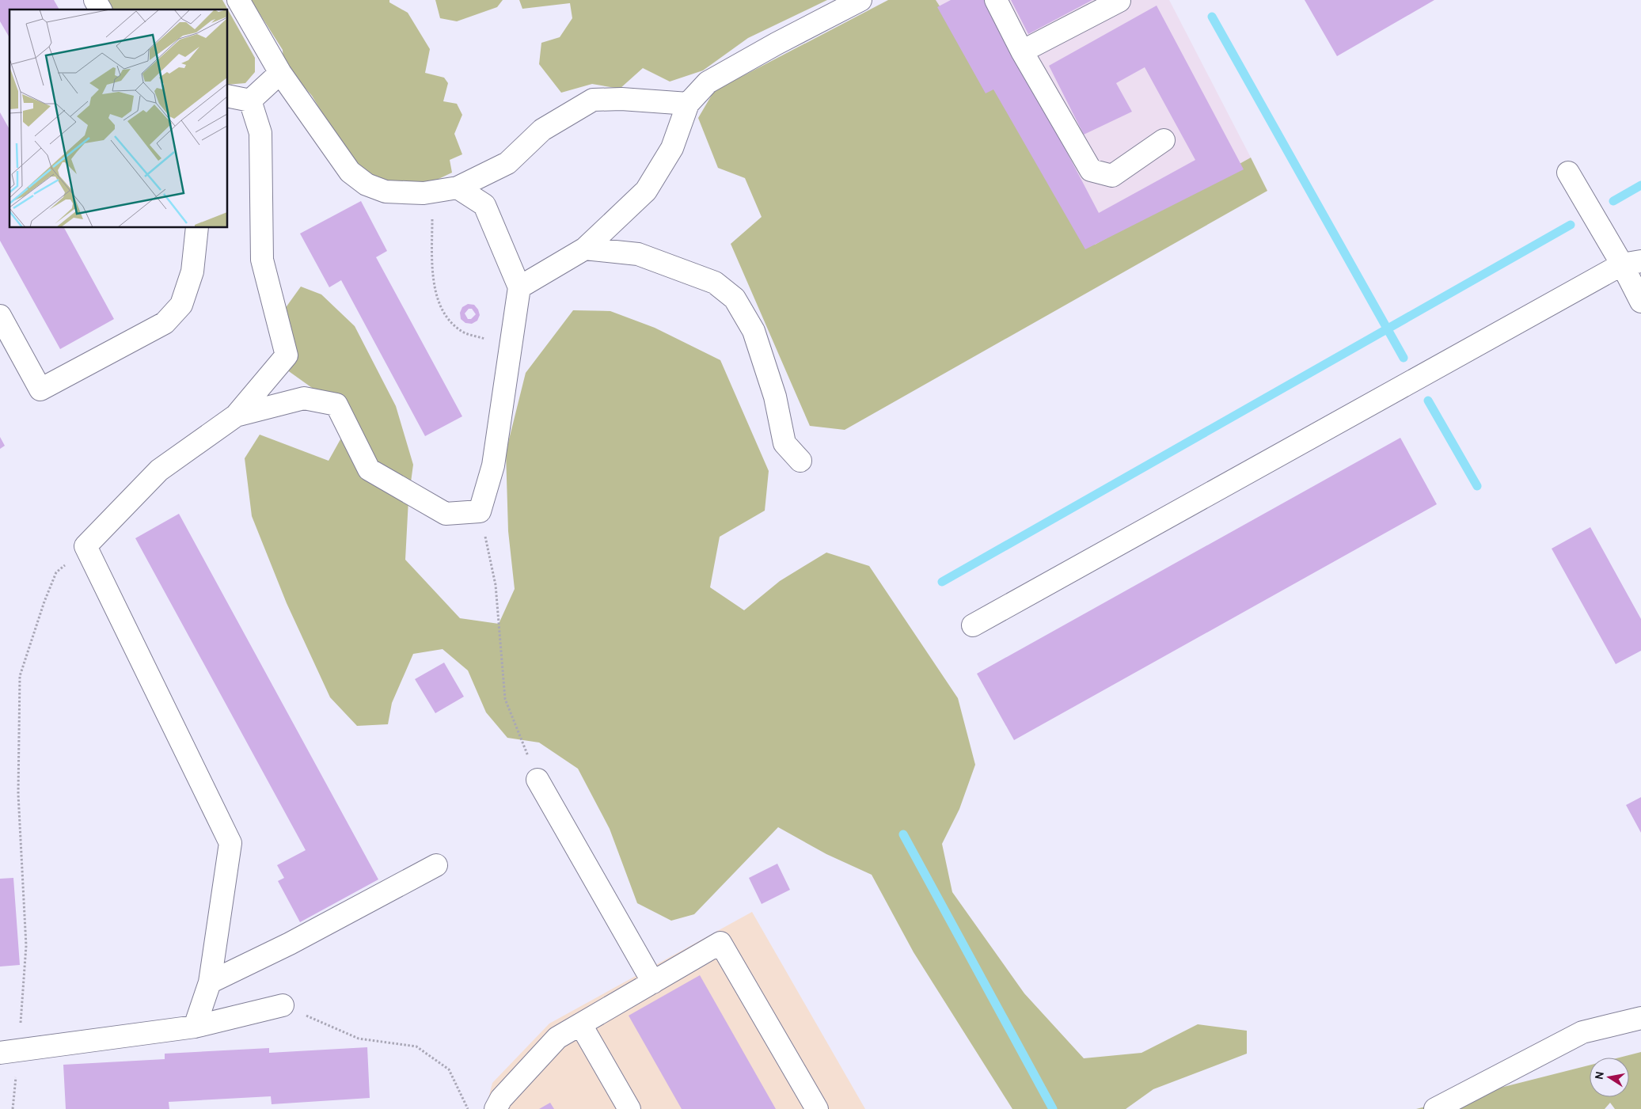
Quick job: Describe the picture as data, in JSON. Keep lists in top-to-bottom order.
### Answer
{
  "north": "left"
}
